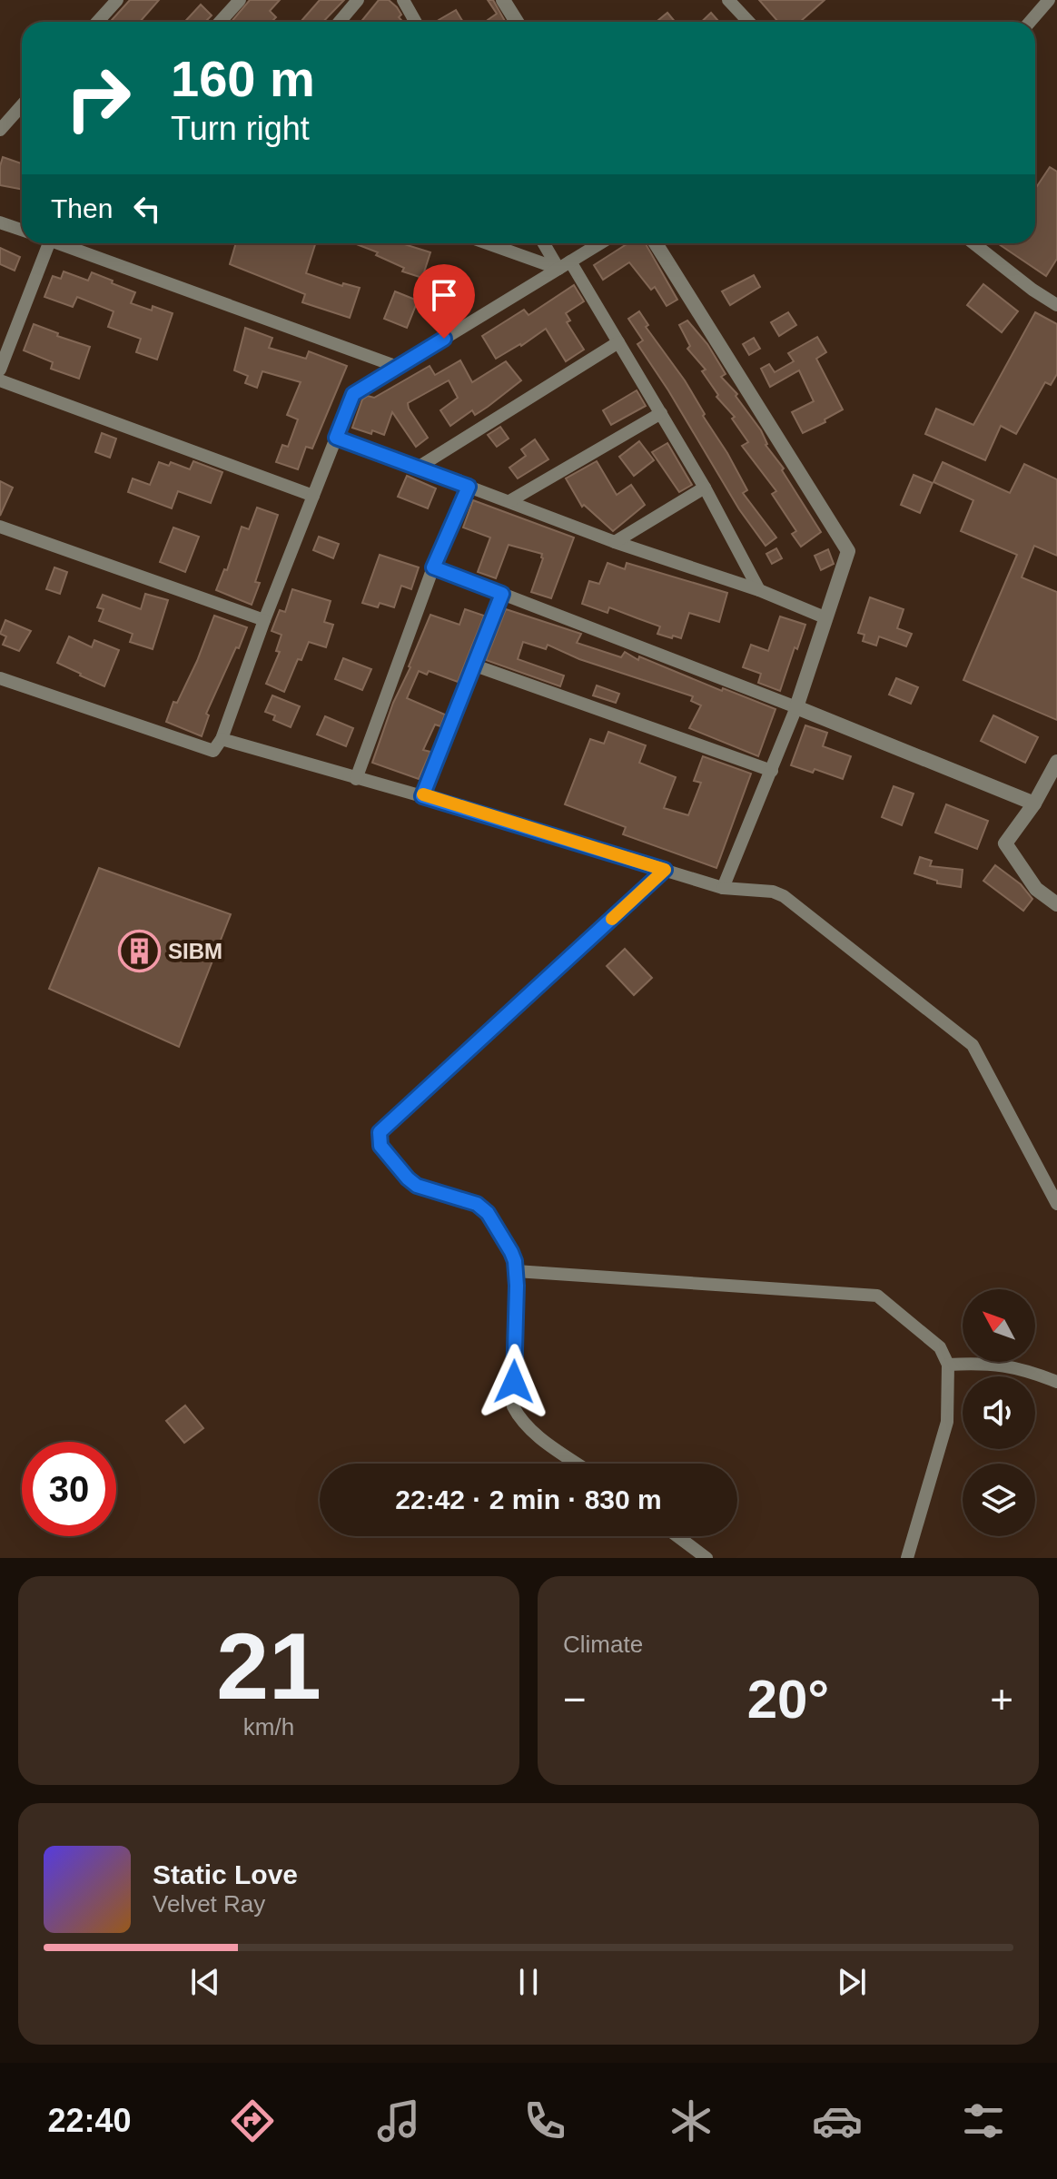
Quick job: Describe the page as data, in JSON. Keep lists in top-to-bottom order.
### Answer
{
  "places": {
    "building": ["SIBM"]
  },
  "north": "top left",
  "page": {
    "turn": ["160 m", "Turn right"],
    "then": "Then",
    "limit": "30",
    "trip": "22:42 · 2 min · 830 m",
    "tile": [
      ["21", "km/h"],
      "Climate"
    ],
    "heat": ["−", "20°", "+"],
    "song": ["Static Love", "Velvet Ray"],
    "tabs": "22:40"
  }
}
